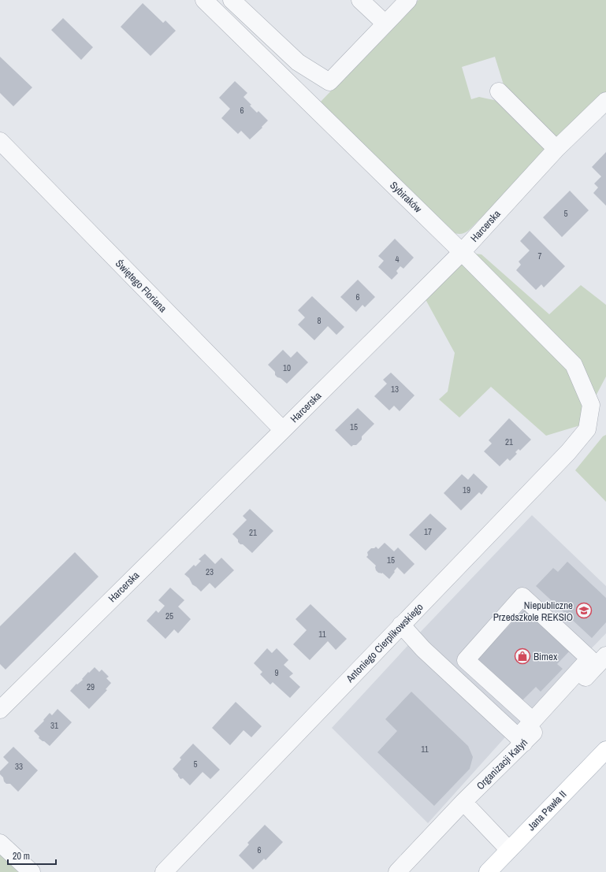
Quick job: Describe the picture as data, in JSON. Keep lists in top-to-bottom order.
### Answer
{
  "streets": {
    "main road": ["Jana Pawła II"],
    "street": [
      "Sybiraków",
      "Harcerska",
      "Świętego Floriana",
      "Antoniego Cierplikowskiego",
      "Organizacji Katyń"
    ]
  },
  "crossings": [
    ["Sybiraków", "Harcerska"],
    ["Sybiraków", "Antoniego Cierplikowskiego"],
    ["Harcerska", "Świętego Floriana"]
  ],
  "places": {
    "school or university": ["Niepubliczne Przedszkole REKSIO"],
    "shop": ["Bimex"]
  },
  "house_numbers": [
    "6",
    "5",
    "7",
    "4",
    "6",
    "8",
    "10",
    "13",
    "15",
    "21",
    "19",
    "17",
    "21",
    "15",
    "23",
    "25",
    "11",
    "9",
    "29",
    "31",
    "11",
    "5",
    "33",
    "6"
  ],
  "scale_bar": "20 m"
}
